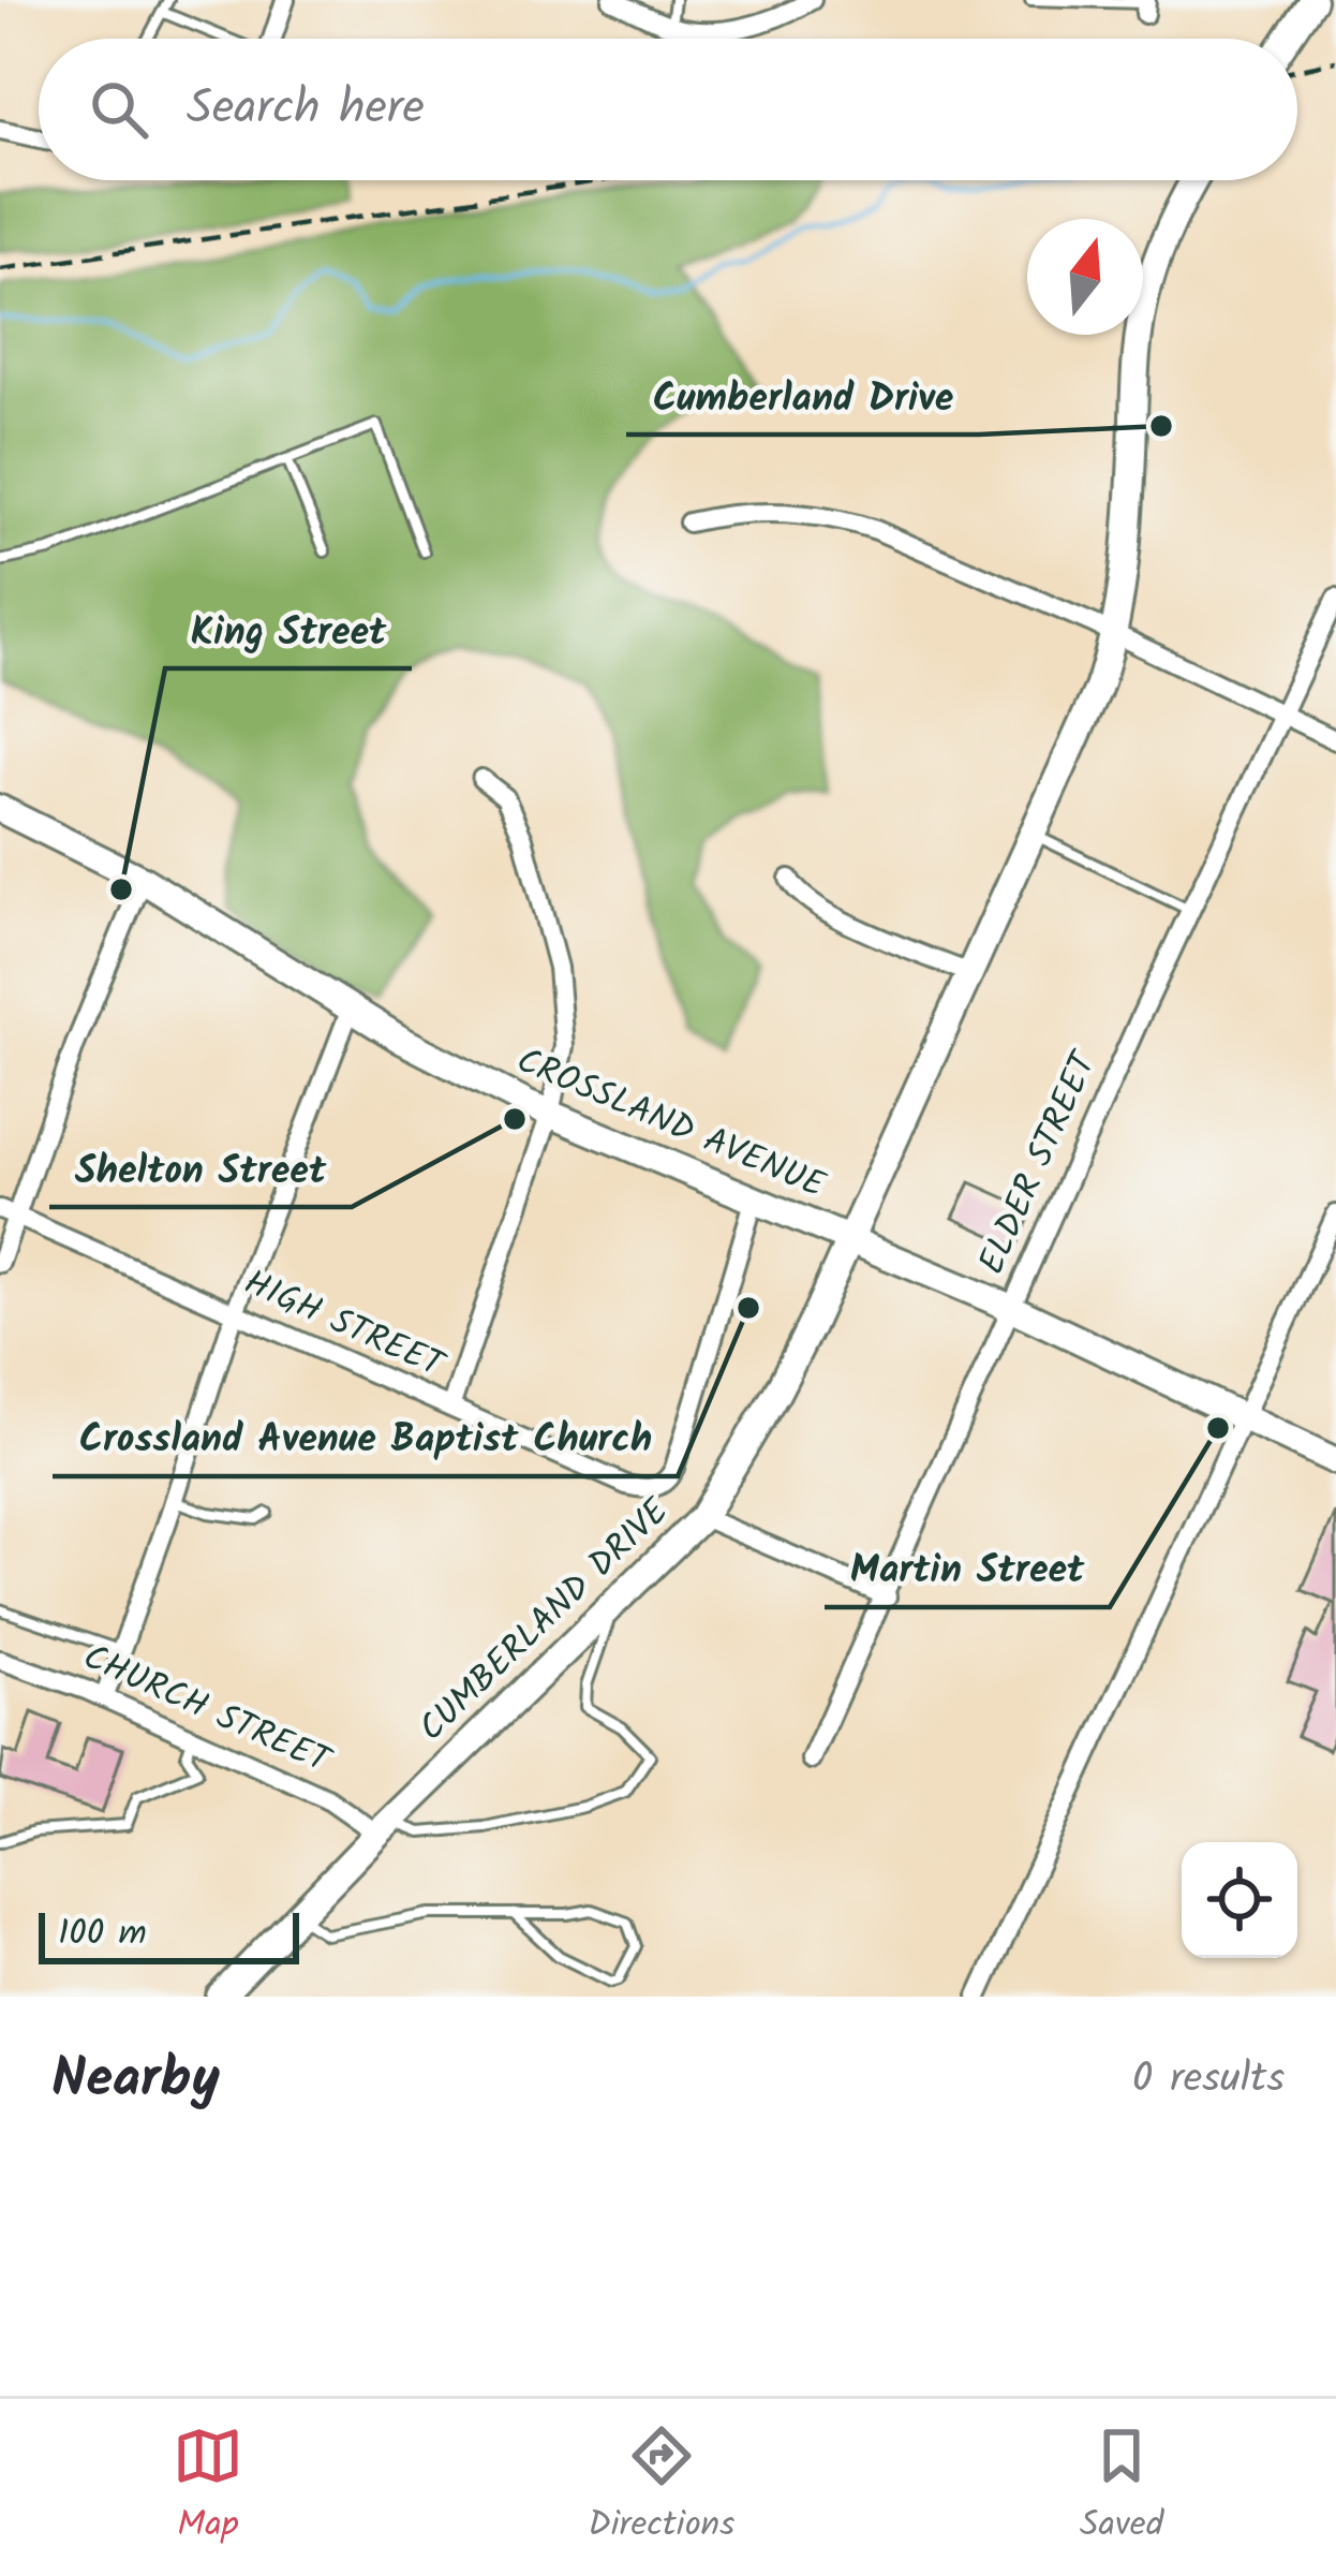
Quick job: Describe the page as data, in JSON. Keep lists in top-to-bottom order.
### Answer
{
  "streets": {
    "main road": ["CROSSLAND AVENUE", "CUMBERLAND DRIVE"],
    "street": ["ELDER STREET", "HIGH STREET", "CHURCH STREET"]
  },
  "crossings": [
    ["CROSSLAND AVENUE", "ELDER STREET"],
    ["CROSSLAND AVENUE", "HIGH STREET"],
    ["CROSSLAND AVENUE", "CUMBERLAND DRIVE"],
    ["CUMBERLAND DRIVE", "CHURCH STREET"]
  ],
  "places": [
    "Cumberland Drive",
    "King Street",
    "Shelton Street",
    "Crossland Avenue Baptist Church",
    "Martin Street"
  ],
  "scale_bar": "100 m",
  "north": "top",
  "page": {
    "search": "Search here",
    "scale": "100 m",
    "heading": ["Nearby", "0 results"],
    "nav": ["Map", "Directions", "Saved"]
  }
}
